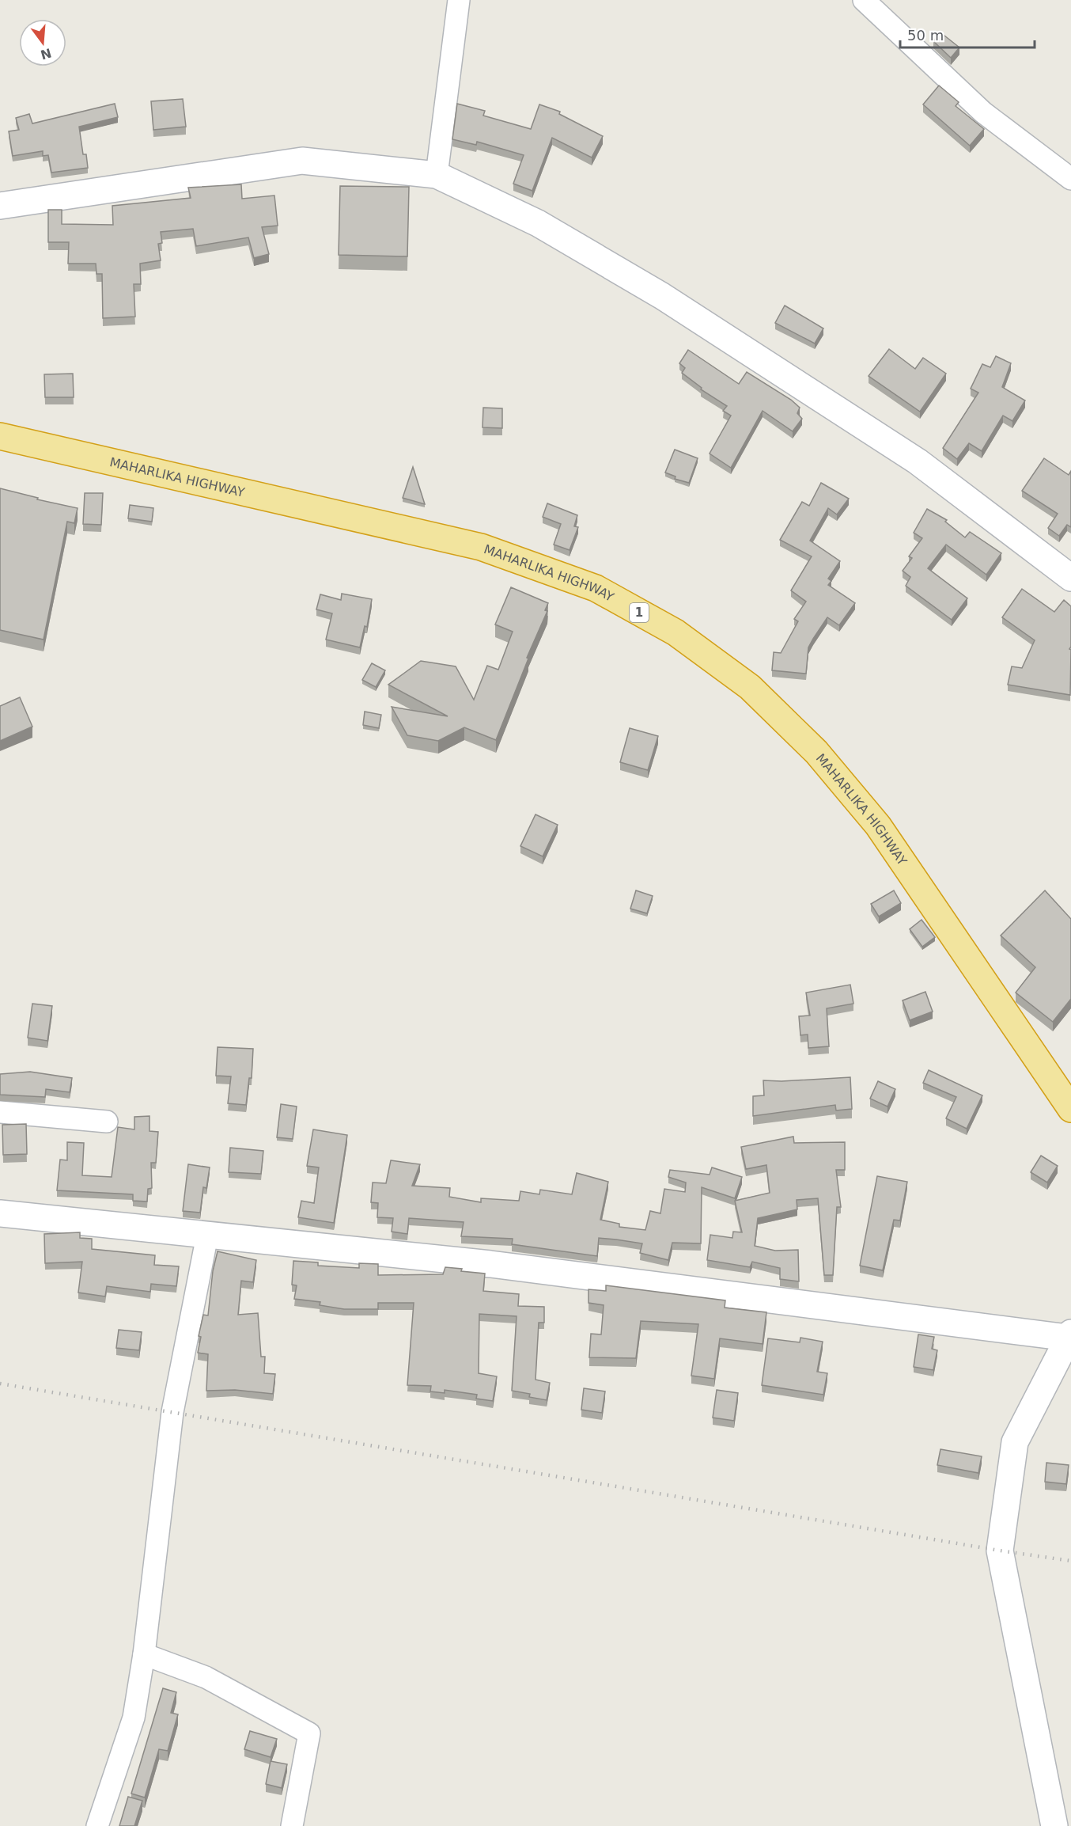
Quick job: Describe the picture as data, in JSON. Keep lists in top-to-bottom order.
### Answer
{
  "streets": {
    "highway": ["MAHARLIKA HIGHWAY", "1"]
  },
  "scale_bar": "50 m",
  "north": "bottom"
}
